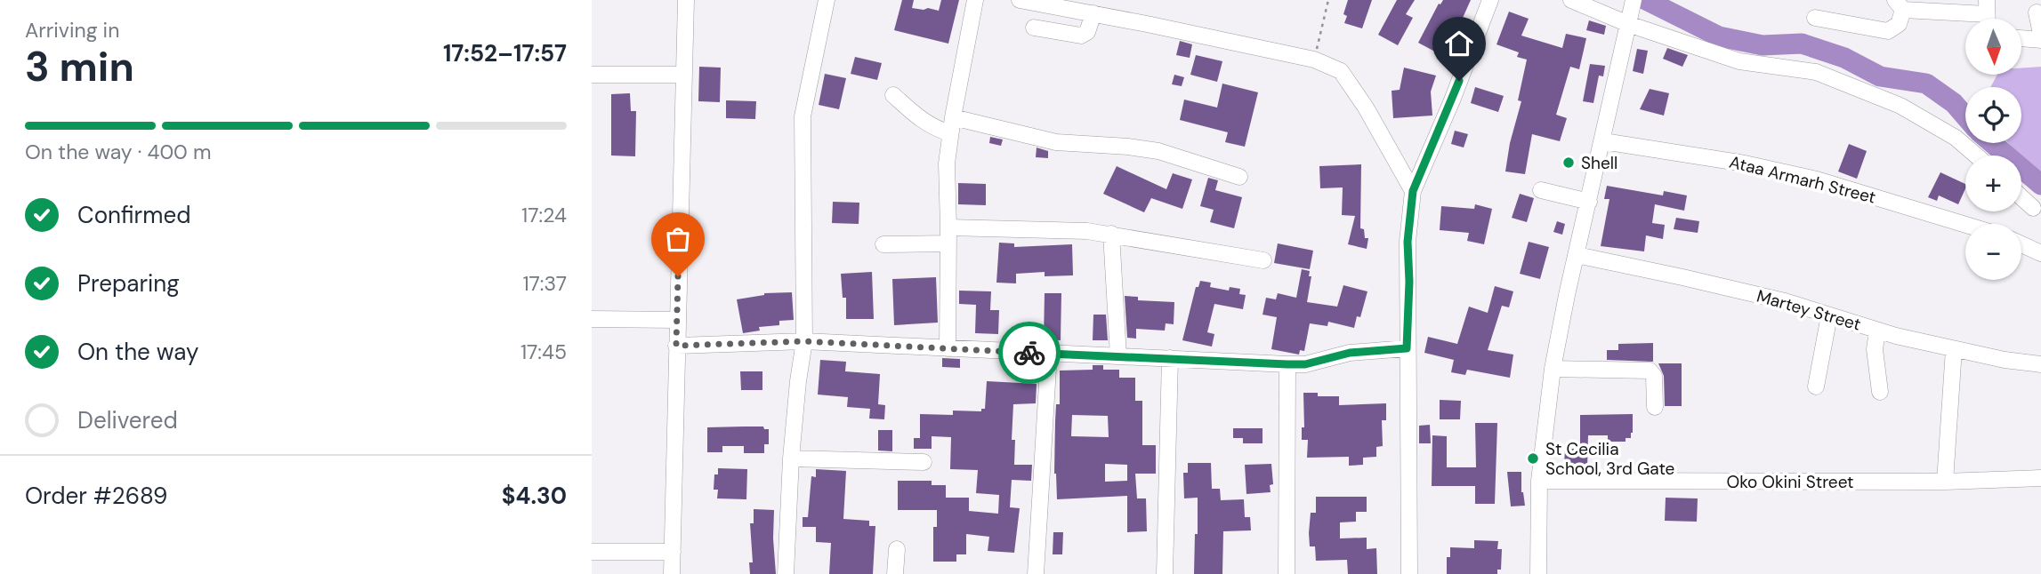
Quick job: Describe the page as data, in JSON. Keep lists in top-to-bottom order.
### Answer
{
  "streets": {
    "street": ["Ataa Armarh Street", "Martey Street", "Oko Okini Street"]
  },
  "places": ["Shell", "St Cecilia School, 3rd Gate"],
  "north": "bottom",
  "page": {
    "heading": ["3 min", "Arriving in", "17:52–17:57"],
    "panel": ["Order #2689", "$4.30"],
    "map_buttons": ["+", "−"],
    "bar": "On the way · 400 m",
    "list": [
      ["Confirmed", "17:24"],
      ["Preparing", "17:37"],
      ["On the way", "17:45"],
      "Delivered"
    ]
  }
}
